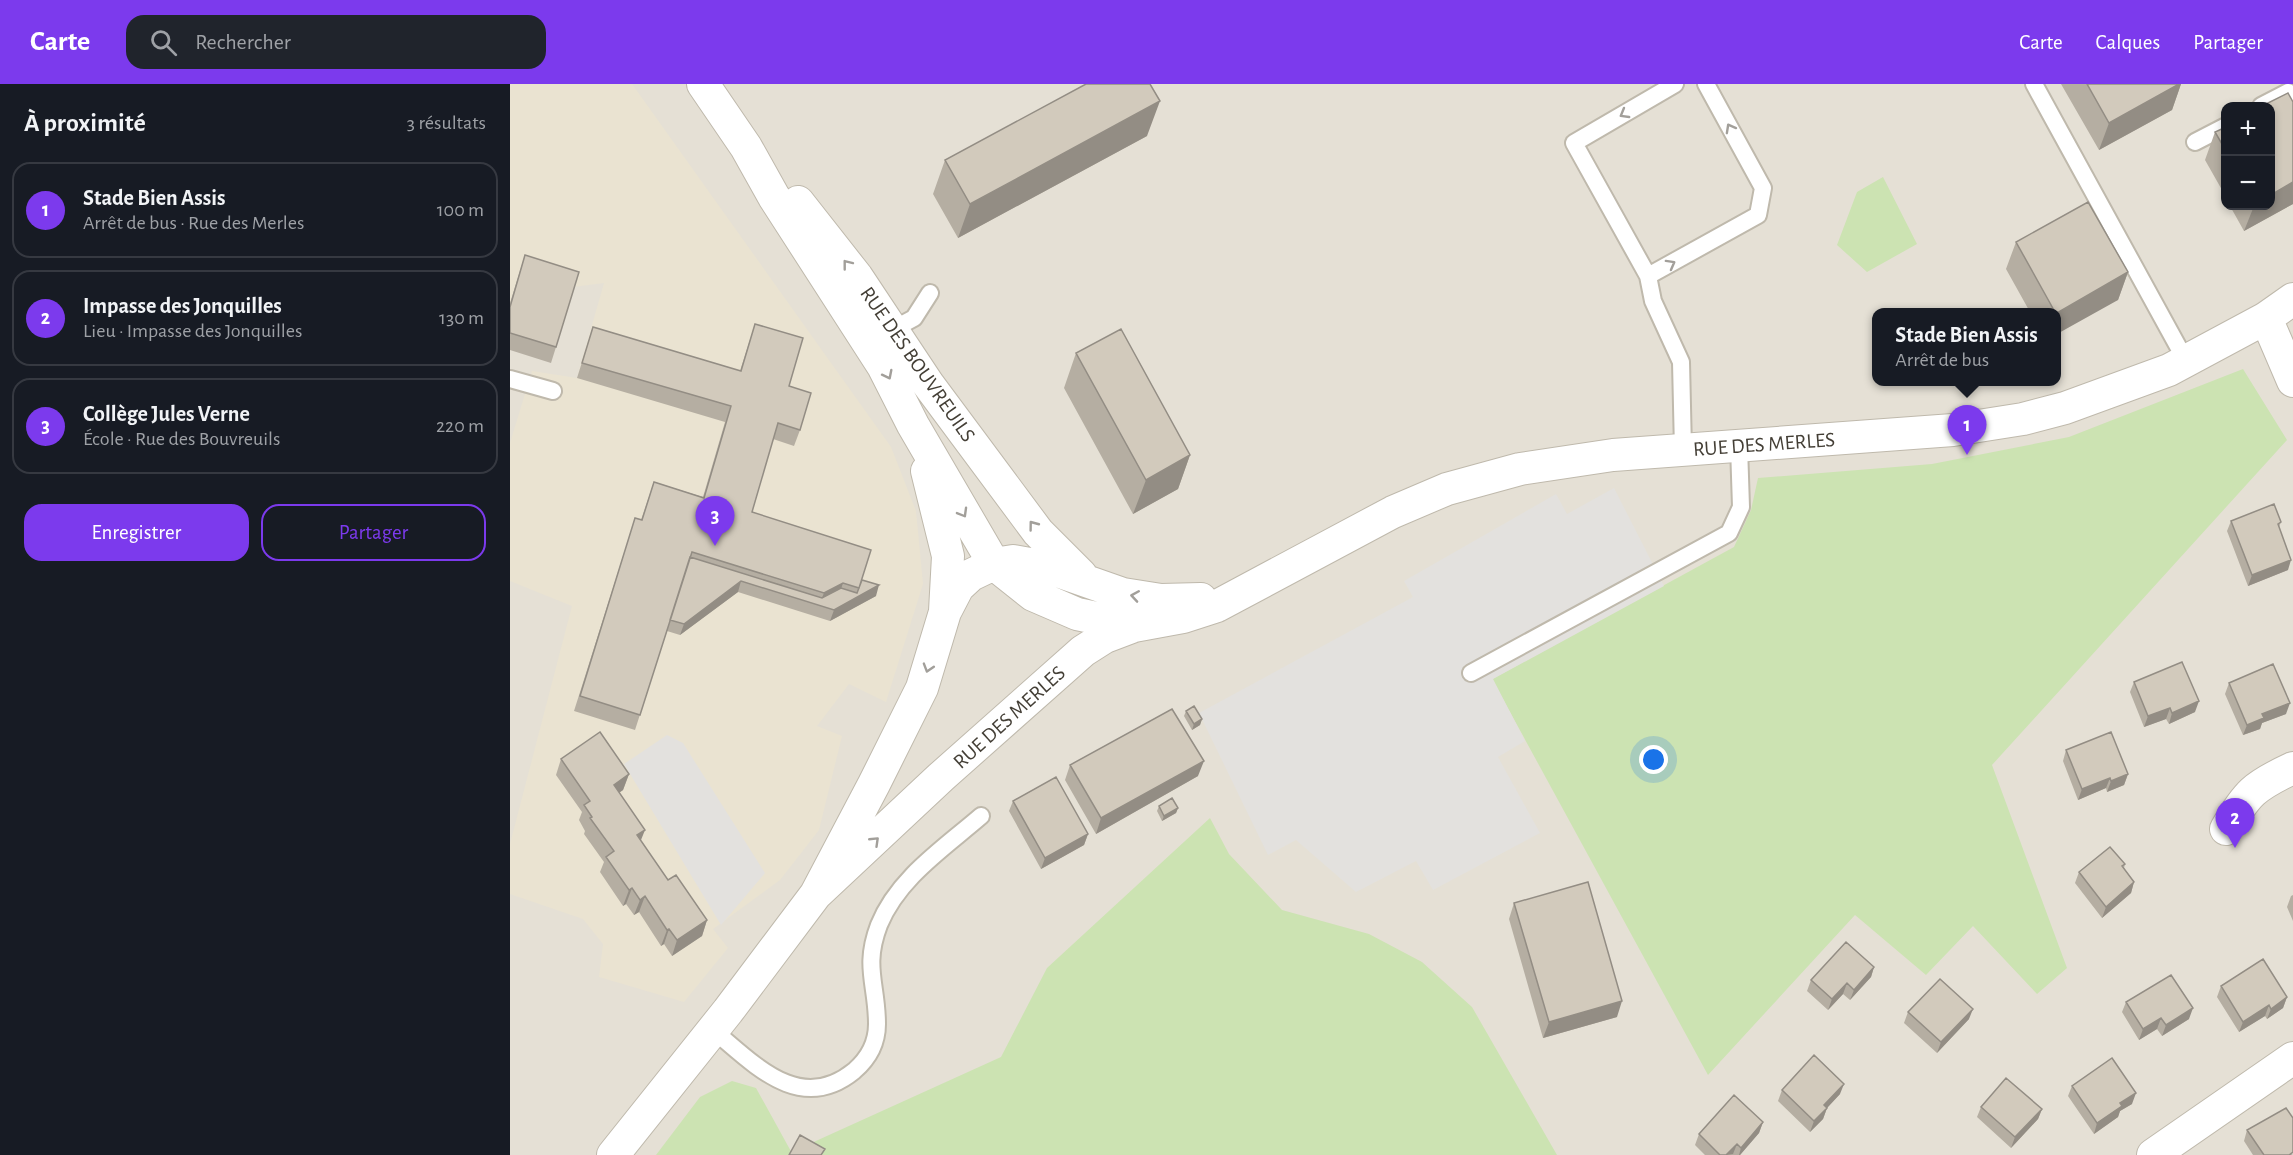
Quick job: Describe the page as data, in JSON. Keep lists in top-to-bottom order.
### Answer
{
  "streets": {
    "street": ["RUE DES BOUVREUILS", "RUE DES MERLES"]
  },
  "crossings": [
    ["RUE DES BOUVREUILS", "RUE DES MERLES"]
  ],
  "page": {
    "header": "Carte",
    "search": "Rechercher",
    "nav": ["Carte", "Calques", "Partager"],
    "heading": ["À proximité", "3 résultats"],
    "map_buttons": ["+", "−"],
    "list": [
      {
        "mark": "1",
        "name": "Stade Bien Assis",
        "note": "Arrêt de bus · Rue des Merles",
        "value": "100 m"
      },
      {
        "mark": "2",
        "name": "Impasse des Jonquilles",
        "note": "Lieu · Impasse des Jonquilles",
        "value": "130 m"
      },
      {
        "mark": "3",
        "name": "Collège Jules Verne",
        "note": "École · Rue des Bouvreuils",
        "value": "220 m"
      }
    ],
    "popup": ["Stade Bien Assis", "Arrêt de bus"],
    "pins": ["1", "3", "2"],
    "buttons": ["Enregistrer", "Partager"]
  }
}
